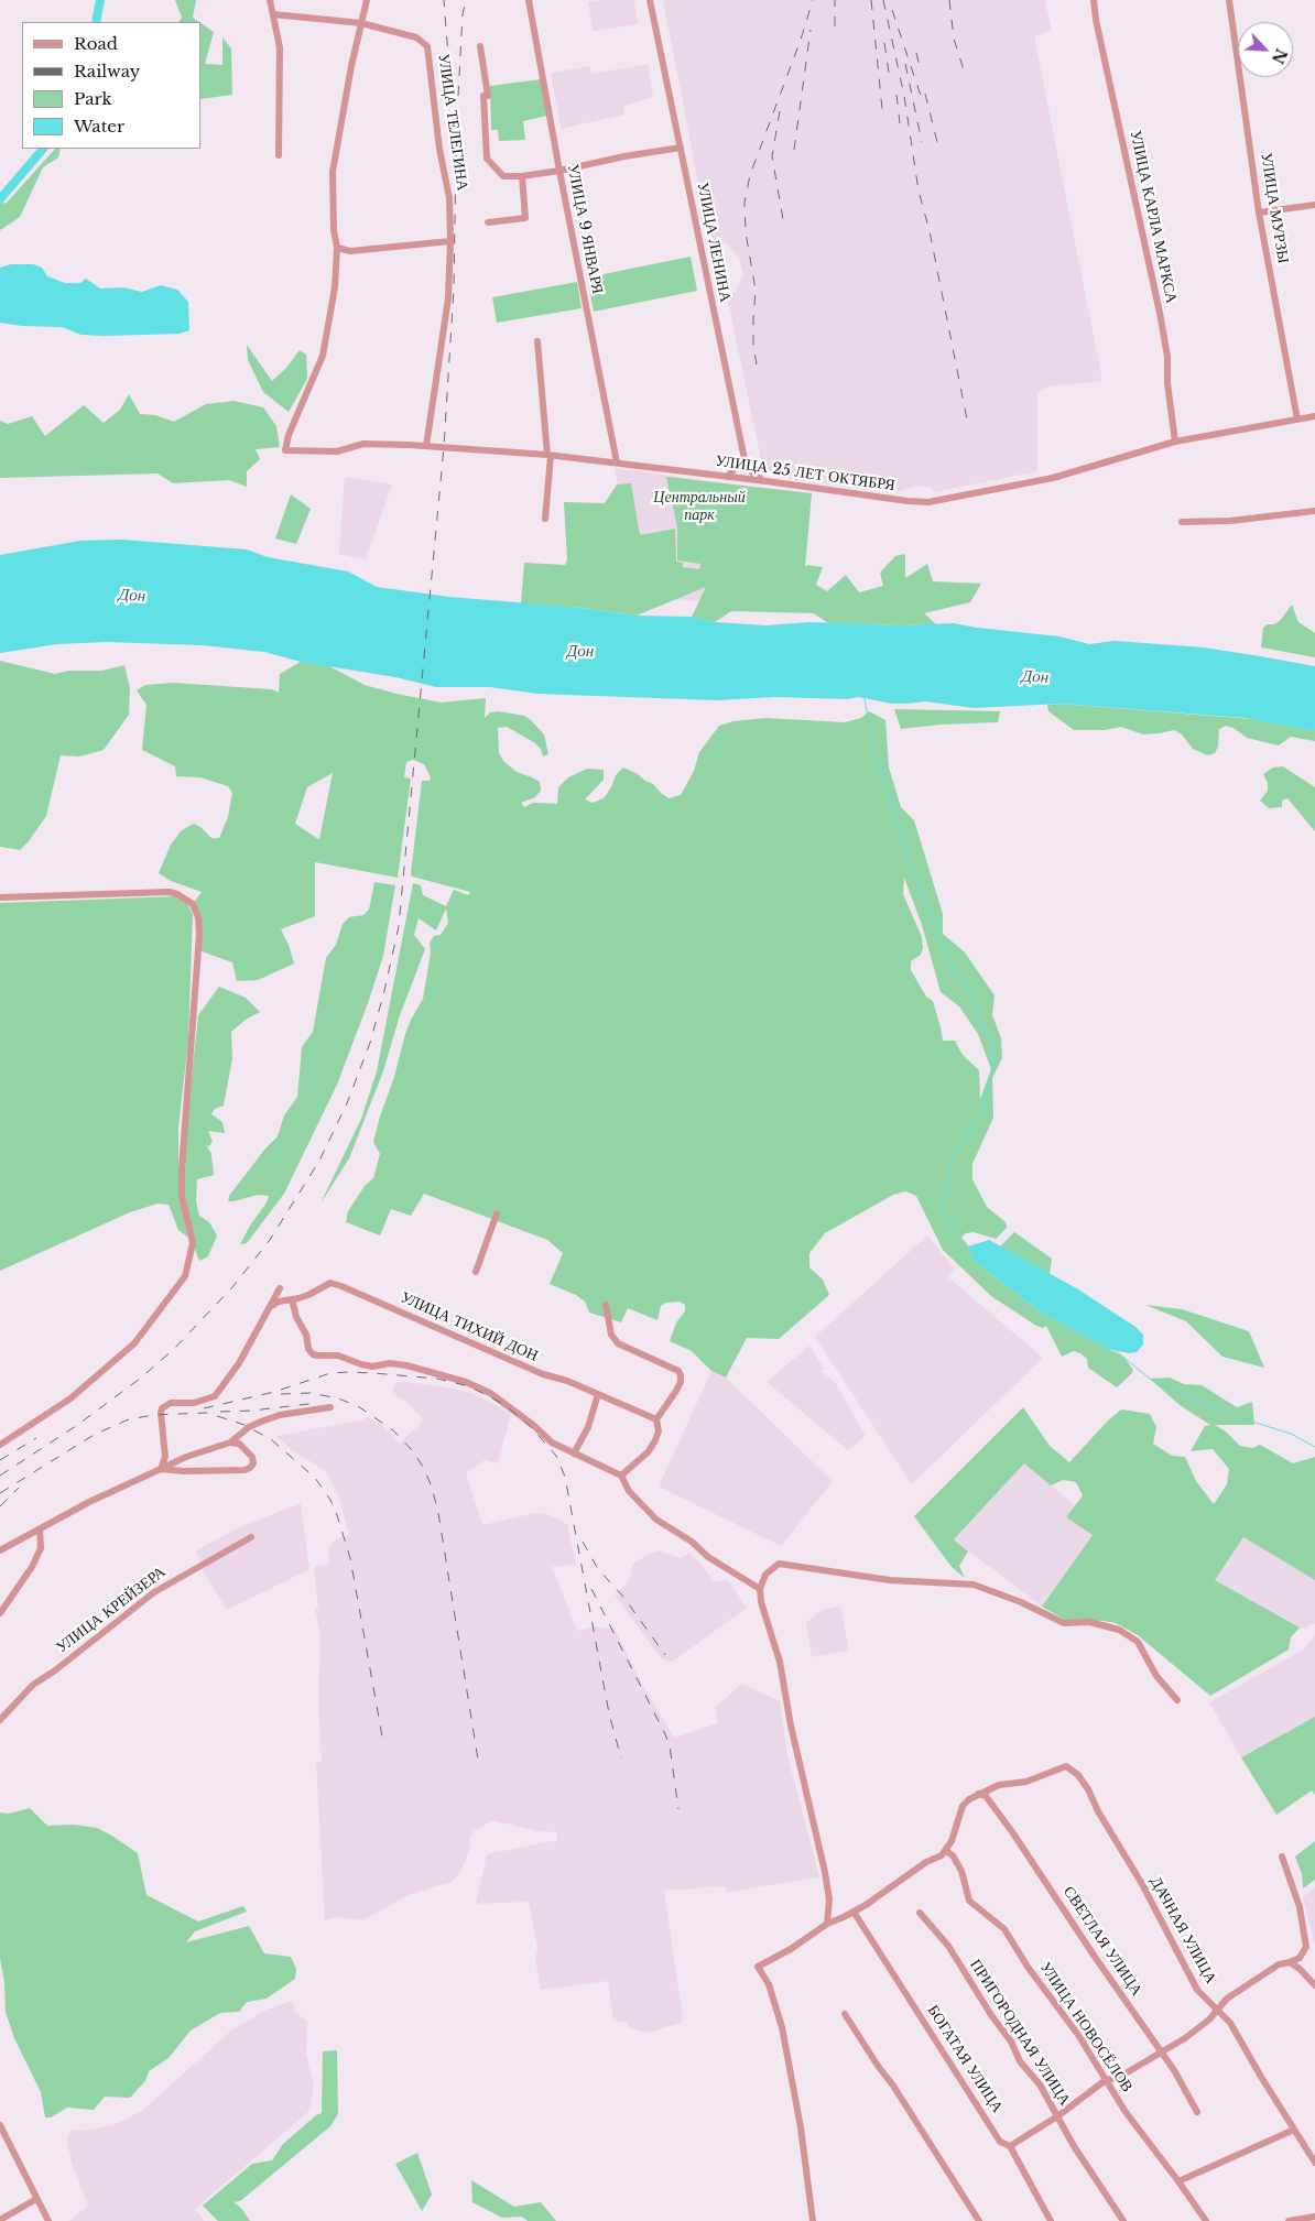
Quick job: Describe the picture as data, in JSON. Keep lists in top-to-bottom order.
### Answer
{
  "streets": {
    "street": [
      "УЛИЦА ТЕЛЕГИНА",
      "УЛИЦА МУРЗЫ",
      "УЛИЦА КАРЛА МАРКСА",
      "УЛИЦА 9 ЯНВАРЯ",
      "УЛИЦА ЛЕНИНА",
      "УЛИЦА 25 ЛЕТ ОКТЯБРЯ",
      "УЛИЦА ТИХИЙ ДОН",
      "УЛИЦА КРЕЙЗЕРА",
      "ДАЧНАЯ УЛИЦА",
      "СВЕТЛАЯ УЛИЦА",
      "УЛИЦА НОВОСЁЛОВ",
      "ПРИГОРОДНАЯ УЛИЦА",
      "БОГАТАЯ УЛИЦА"
    ]
  },
  "crossings": [
    ["УЛИЦА ТЕЛЕГИНА", "УЛИЦА 25 ЛЕТ ОКТЯБРЯ"],
    ["УЛИЦА МУРЗЫ", "УЛИЦА 25 ЛЕТ ОКТЯБРЯ"],
    ["УЛИЦА КАРЛА МАРКСА", "УЛИЦА 25 ЛЕТ ОКТЯБРЯ"],
    ["УЛИЦА 9 ЯНВАРЯ", "УЛИЦА 25 ЛЕТ ОКТЯБРЯ"],
    ["УЛИЦА ЛЕНИНА", "УЛИЦА 25 ЛЕТ ОКТЯБРЯ"],
    ["ДАЧНАЯ УЛИЦА", "СВЕТЛАЯ УЛИЦА"]
  ],
  "water": ["Дон"],
  "parks": ["Центральный парк"],
  "legend": [
    "Road",
    "Railway",
    "Park",
    "Water"
  ],
  "north": "bottom right"
}
